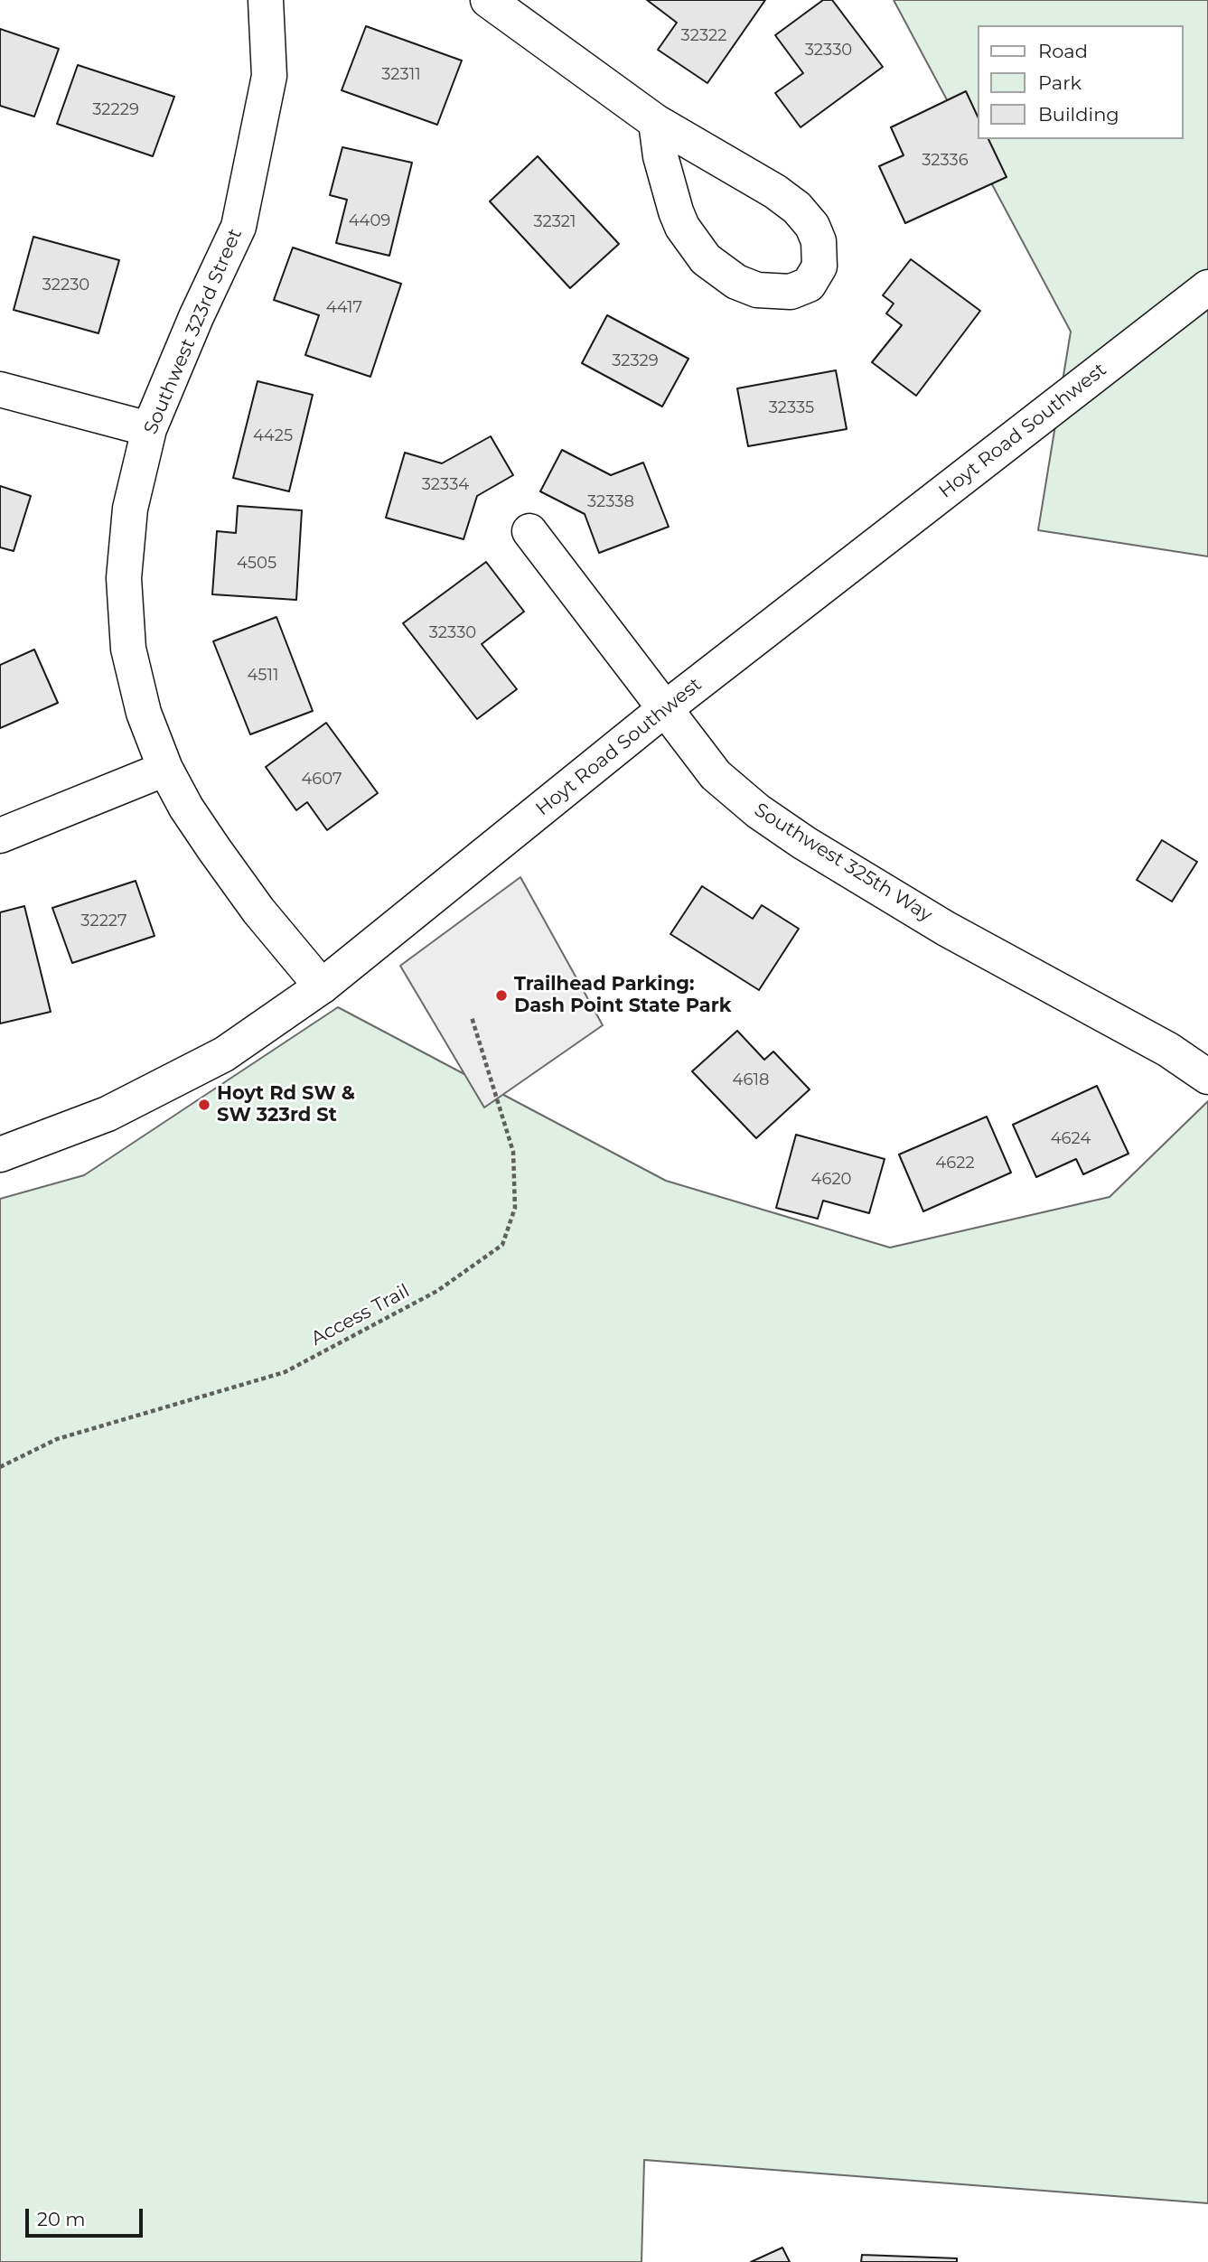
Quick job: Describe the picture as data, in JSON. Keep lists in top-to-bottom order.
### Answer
{
  "streets": {
    "street": ["Southwest 323rd Street", "Hoyt Road Southwest", "Southwest 325th Way"],
    "path": ["Access Trail"]
  },
  "crossings": [
    ["Southwest 323rd Street", "Hoyt Road Southwest"],
    ["Hoyt Road Southwest", "Southwest 325th Way"]
  ],
  "places": ["Trailhead Parking: Dash Point State Park", "Hoyt Rd SW & SW 323rd St"],
  "house_numbers": [
    "32322",
    "32330",
    "32311",
    "32229",
    "32336",
    "4409",
    "32321",
    "32230",
    "4417",
    "32329",
    "32335",
    "4425",
    "32334",
    "32338",
    "4505",
    "32330",
    "4511",
    "4607",
    "32227",
    "4618",
    "4624",
    "4622",
    "4620"
  ],
  "legend": ["Road", "Park", "Building"],
  "scale_bar": "20 m"
}
